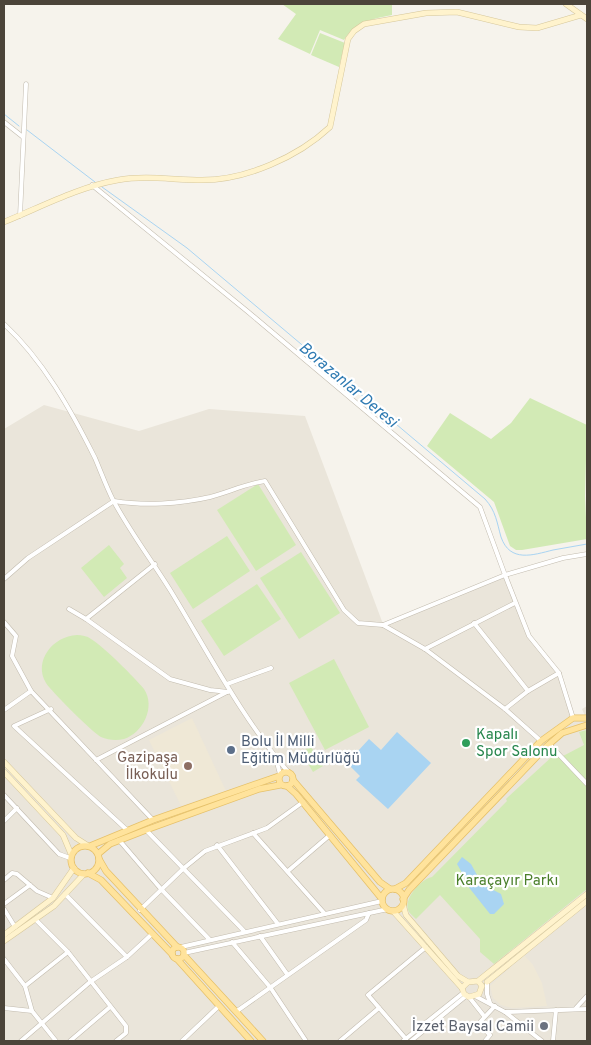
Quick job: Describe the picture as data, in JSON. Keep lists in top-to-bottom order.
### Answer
{
  "water": ["Borazanlar Deresi"],
  "parks": ["Karaçayır Parkı"],
  "places": [
    "Kapalı Spor Salonu",
    "Bolu İl Milli Eğitim Müdürlüğü",
    "Gazipaşa İlkokulu",
    "İzzet Baysal Camii"
  ]
}
